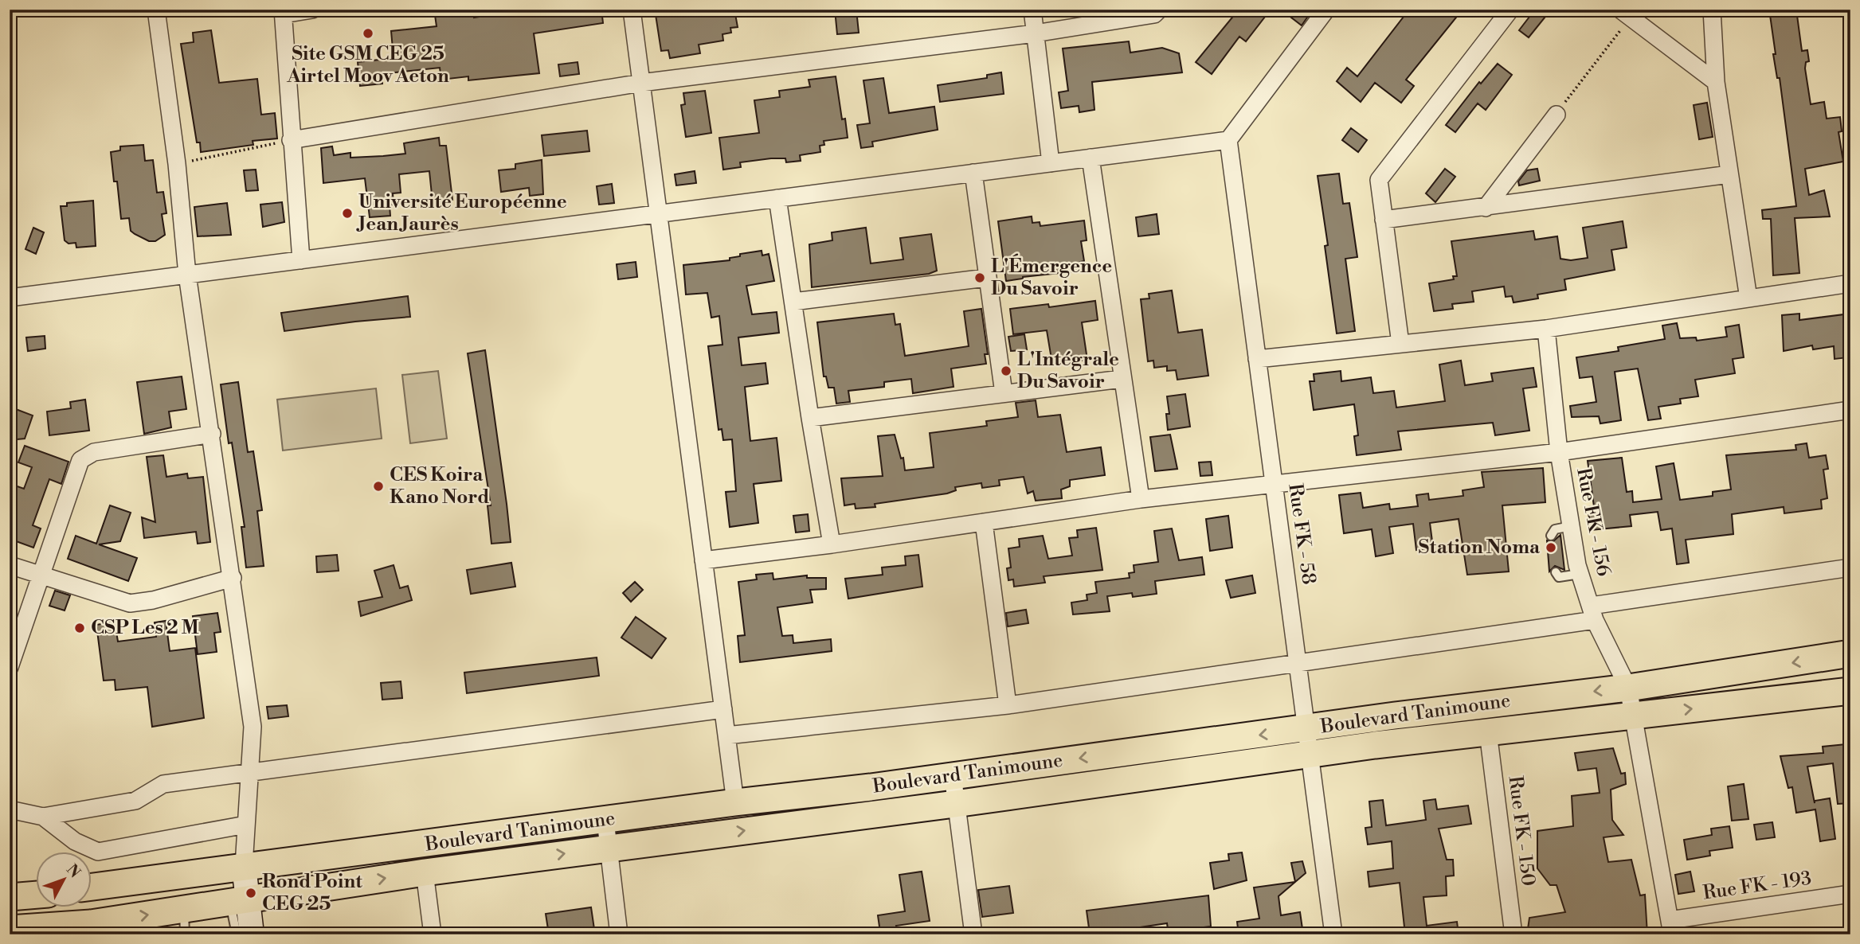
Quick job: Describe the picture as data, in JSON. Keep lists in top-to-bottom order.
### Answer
{
  "streets": {
    "main road": ["Boulevard Tanimoune"],
    "street": [
      "Rue FK - 156",
      "Rue FK - 58",
      "Rue FK - 150",
      "Rue FK - 193"
    ]
  },
  "crossings": [
    ["Rue FK - 156", "Boulevard Tanimoune"],
    ["Rue FK - 156", "Rue FK - 193"],
    ["Rue FK - 58", "Boulevard Tanimoune"],
    ["Boulevard Tanimoune", "Rue FK - 150"]
  ],
  "places": [
    "Site GSM CEG 25 Airtel Moov Aeton",
    "Université Européenne Jean Jaurès",
    "L'Émergence Du Savoir",
    "L'Intégrale Du Savoir",
    "CES Koira Kano Nord",
    "Station Noma",
    "CSP Les 2 M",
    "Rond Point CEG 25"
  ],
  "north": "top right"
}
